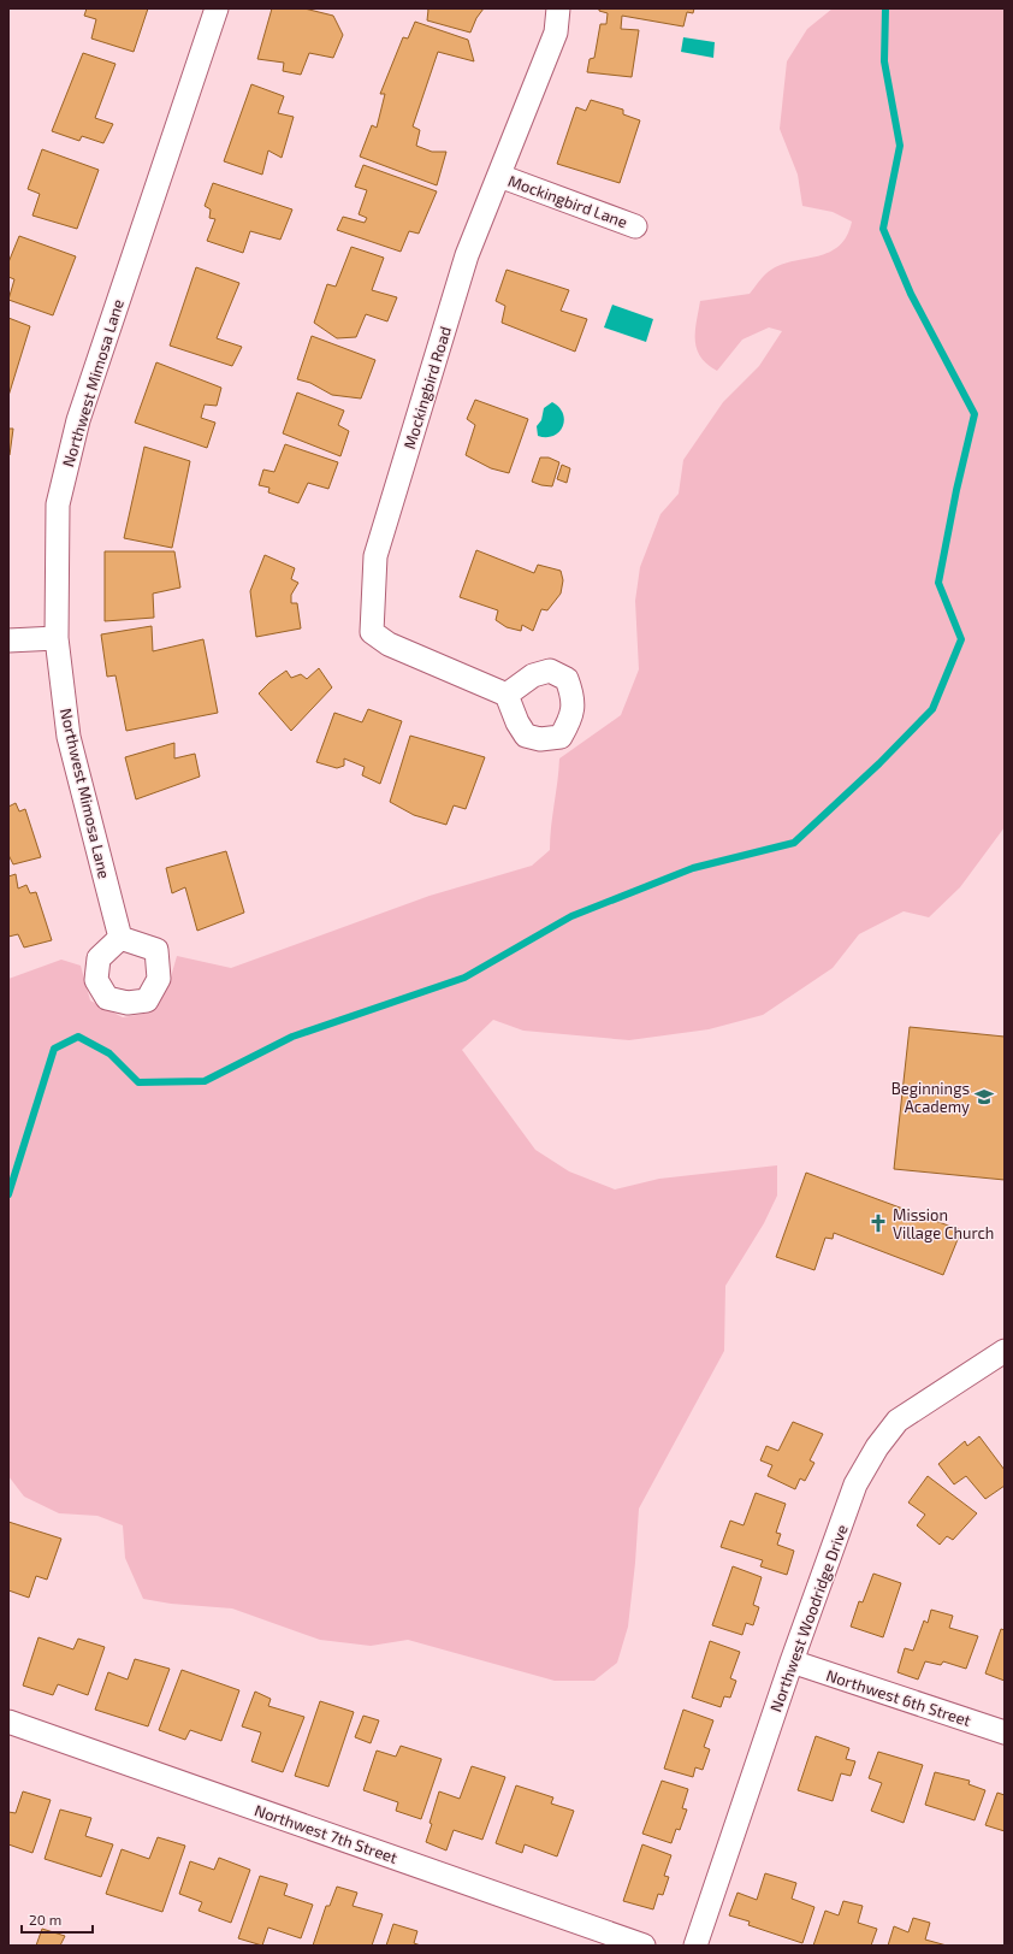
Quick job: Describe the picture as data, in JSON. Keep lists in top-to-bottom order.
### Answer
{
  "streets": {
    "street": [
      "Mockingbird Lane",
      "Northwest Mimosa Lane",
      "Mockingbird Road",
      "Northwest Woodridge Drive",
      "Northwest 6th Street",
      "Northwest 7th Street"
    ]
  },
  "crossings": [
    ["Mockingbird Lane", "Mockingbird Road"],
    ["Northwest Woodridge Drive", "Northwest 6th Street"]
  ],
  "places": {
    "school or university": ["Beginnings Academy"],
    "church": ["Mission Village Church"]
  },
  "scale_bar": "20 m"
}
